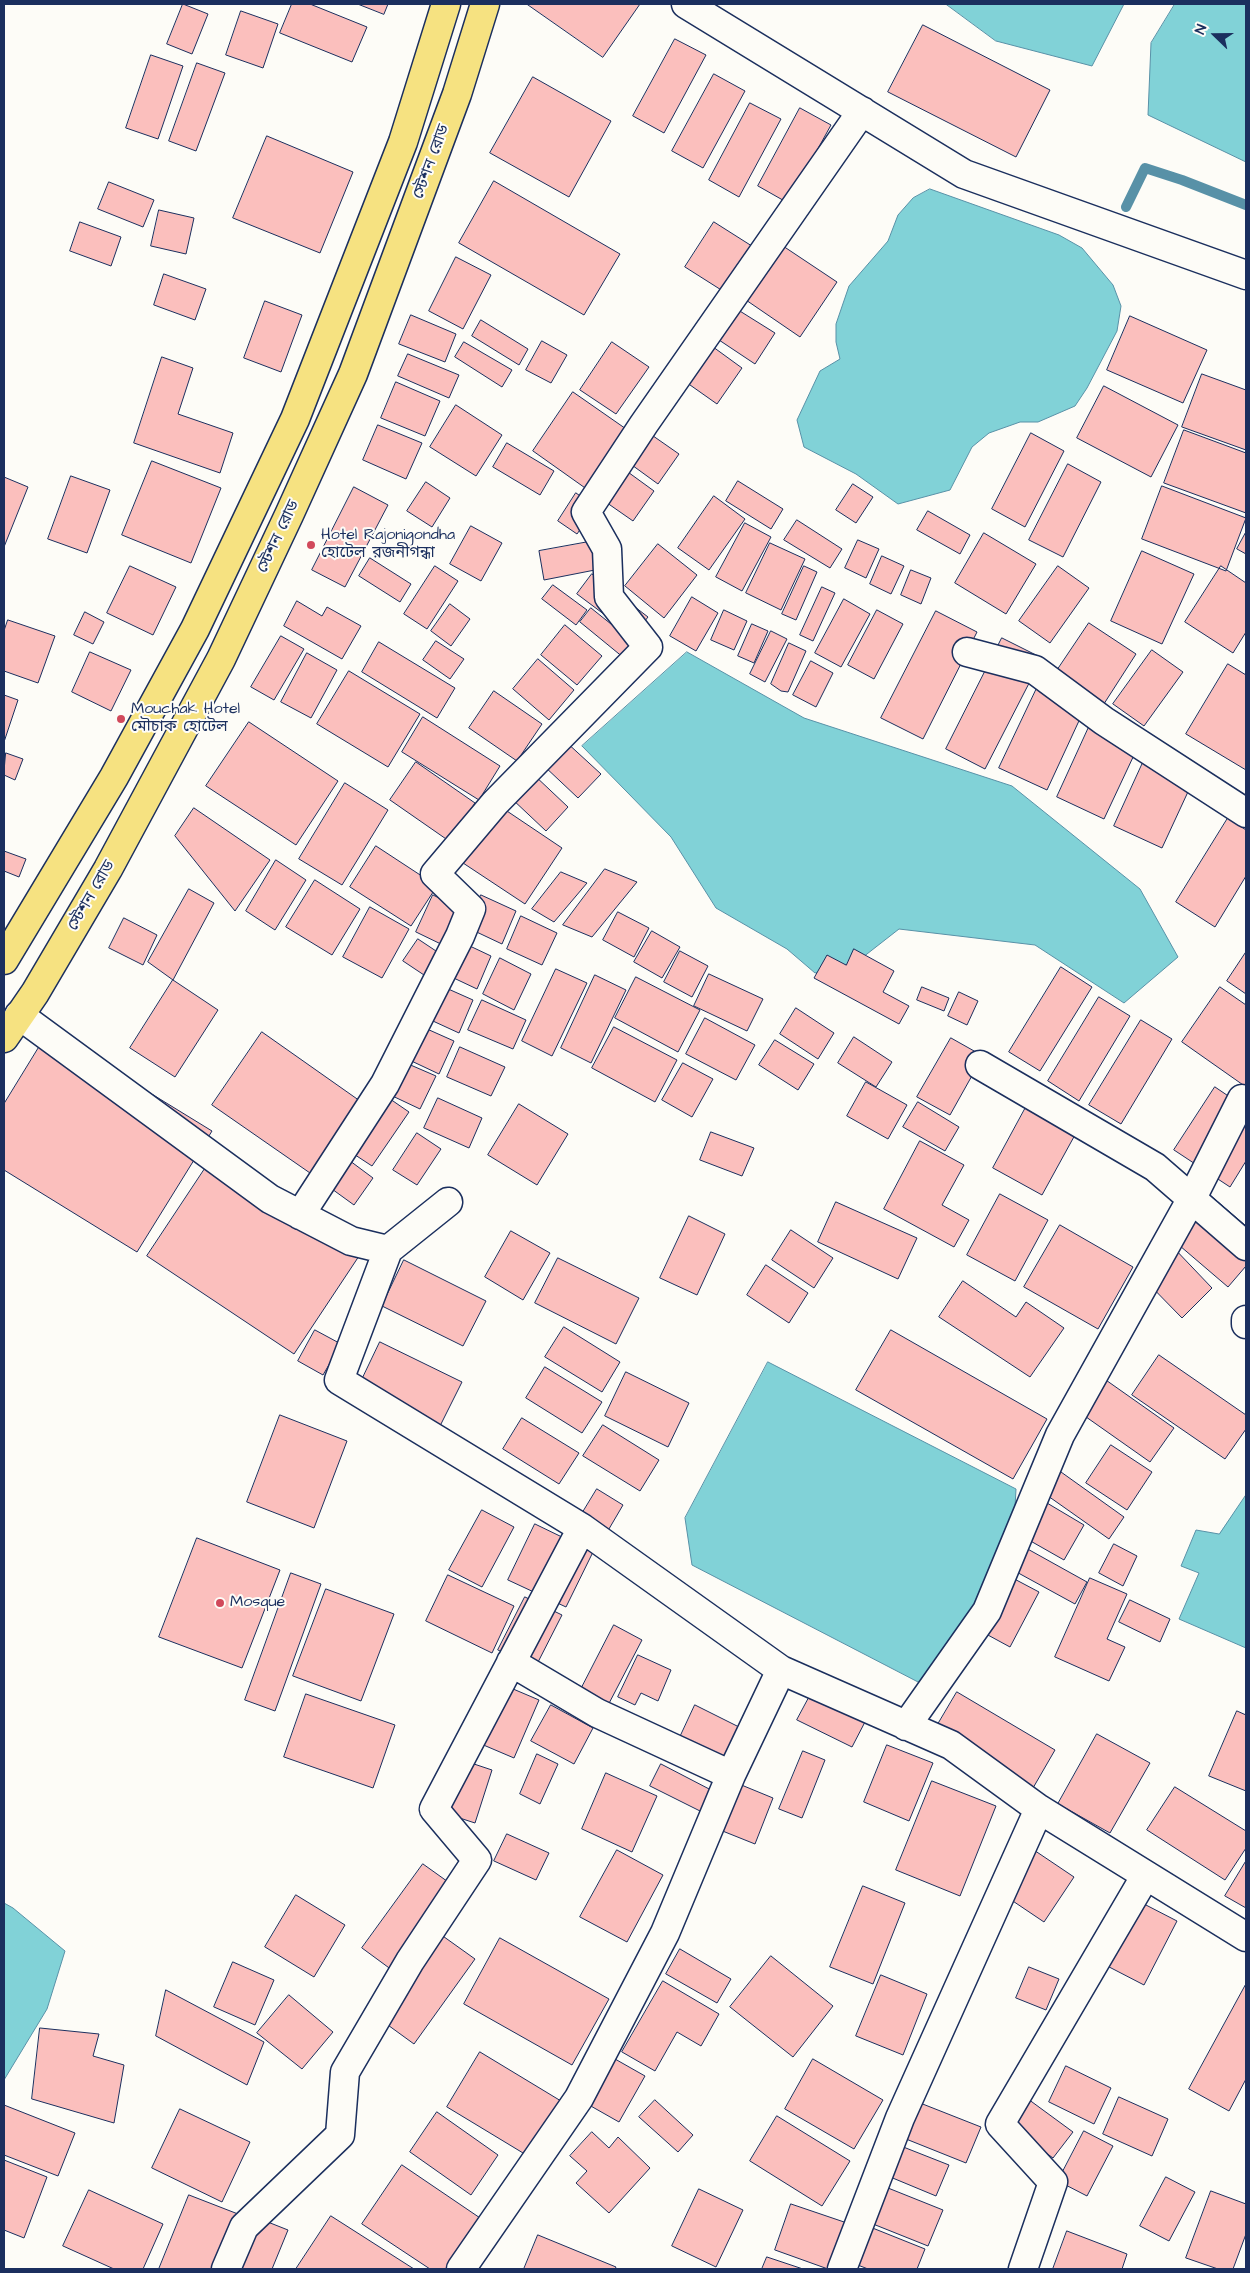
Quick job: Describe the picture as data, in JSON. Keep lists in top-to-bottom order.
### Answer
{
  "streets": {
    "main road": ["স্টেশন রোড"]
  },
  "places": ["Hotel Rajonigondha হোটেল রজনীগন্ধা", "Mouchak Hotel মৌচাক হোটেল", "Mosque"],
  "north": "left"
}
